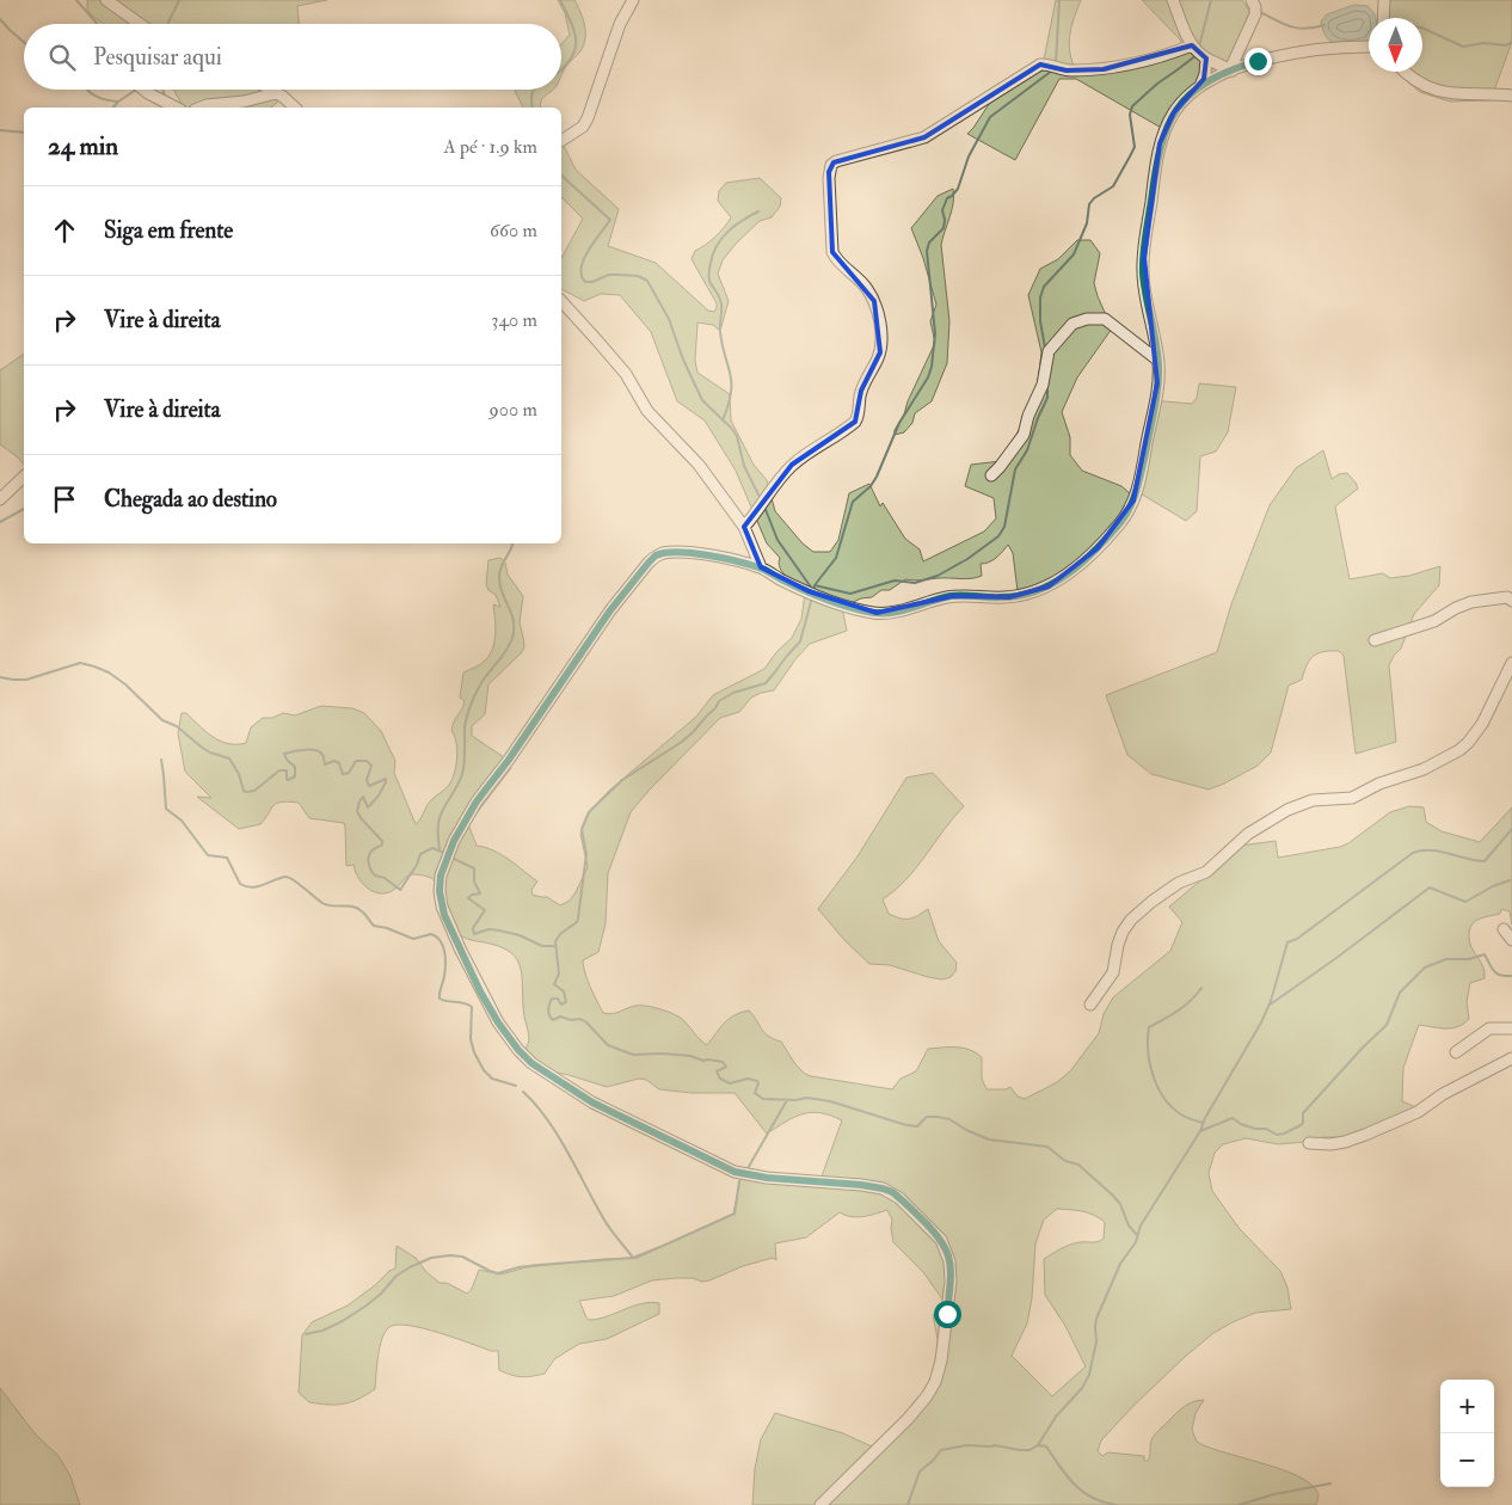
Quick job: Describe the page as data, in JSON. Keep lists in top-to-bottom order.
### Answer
{
  "north": "bottom",
  "page": {
    "search": "Pesquisar aqui",
    "heading": ["24 min", "A pé · 1.9 km"],
    "list": [
      ["Siga em frente", "660 m"],
      ["Vire à direita", "340 m"],
      ["Vire à direita", "900 m"],
      "Chegada ao destino"
    ],
    "map_buttons": ["+", "−"]
  }
}
